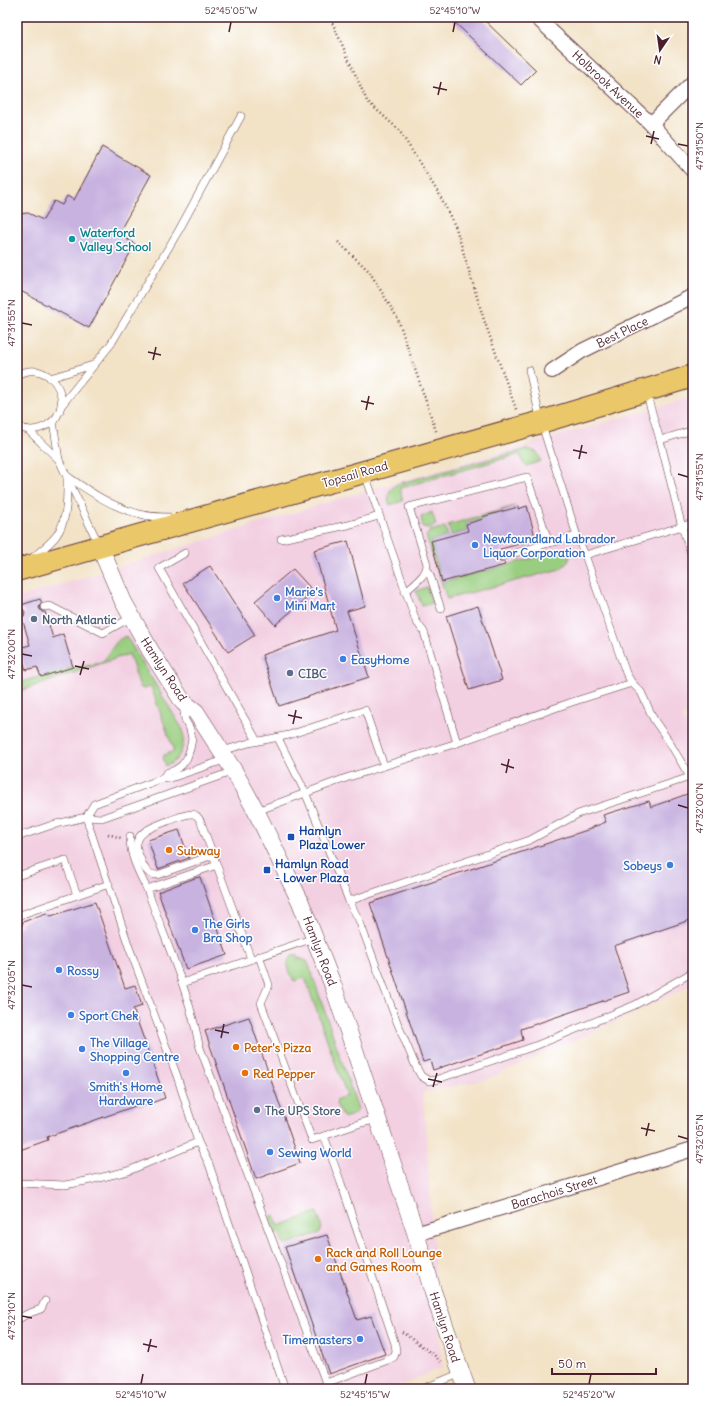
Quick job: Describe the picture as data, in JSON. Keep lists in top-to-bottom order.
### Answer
{
  "streets": {
    "main road": ["Topsail Road"],
    "street": [
      "Holbrook Avenue",
      "Best Place",
      "Hamlyn Road",
      "Barachois Street"
    ]
  },
  "crossings": [
    ["Topsail Road", "Hamlyn Road"],
    ["Hamlyn Road", "Barachois Street"]
  ],
  "places": {
    "other": [
      "Waterford Valley School",
      "Newfoundland Labrador Liquor Corporation",
      "Marie's Mini Mart",
      "North Atlantic",
      "EasyHome",
      "CIBC",
      "Subway",
      "Sobeys",
      "The Girls Bra Shop",
      "Rossy",
      "Sport Chek",
      "Peter's Pizza",
      "The Village Shopping Centre",
      "Smith's Home Hardware",
      "Red Pepper",
      "The UPS Store",
      "Sewing World",
      "Rack and Roll Lounge and Games Room",
      "Timemasters"
    ],
    "transit": ["Hamlyn Plaza Lower", "Hamlyn Road - Lower Plaza"]
  },
  "scale_bar": "50 m",
  "north": "bottom",
  "coordinates": [
    "52°45'05\"W",
    "52°45'10\"W",
    "47°31'50\"N",
    "47°31'55\"N",
    "47°32'00\"N",
    "47°32'05\"N",
    "47°32'10\"N",
    "52°45'15\"W",
    "52°45'20\"W"
  ]
}
